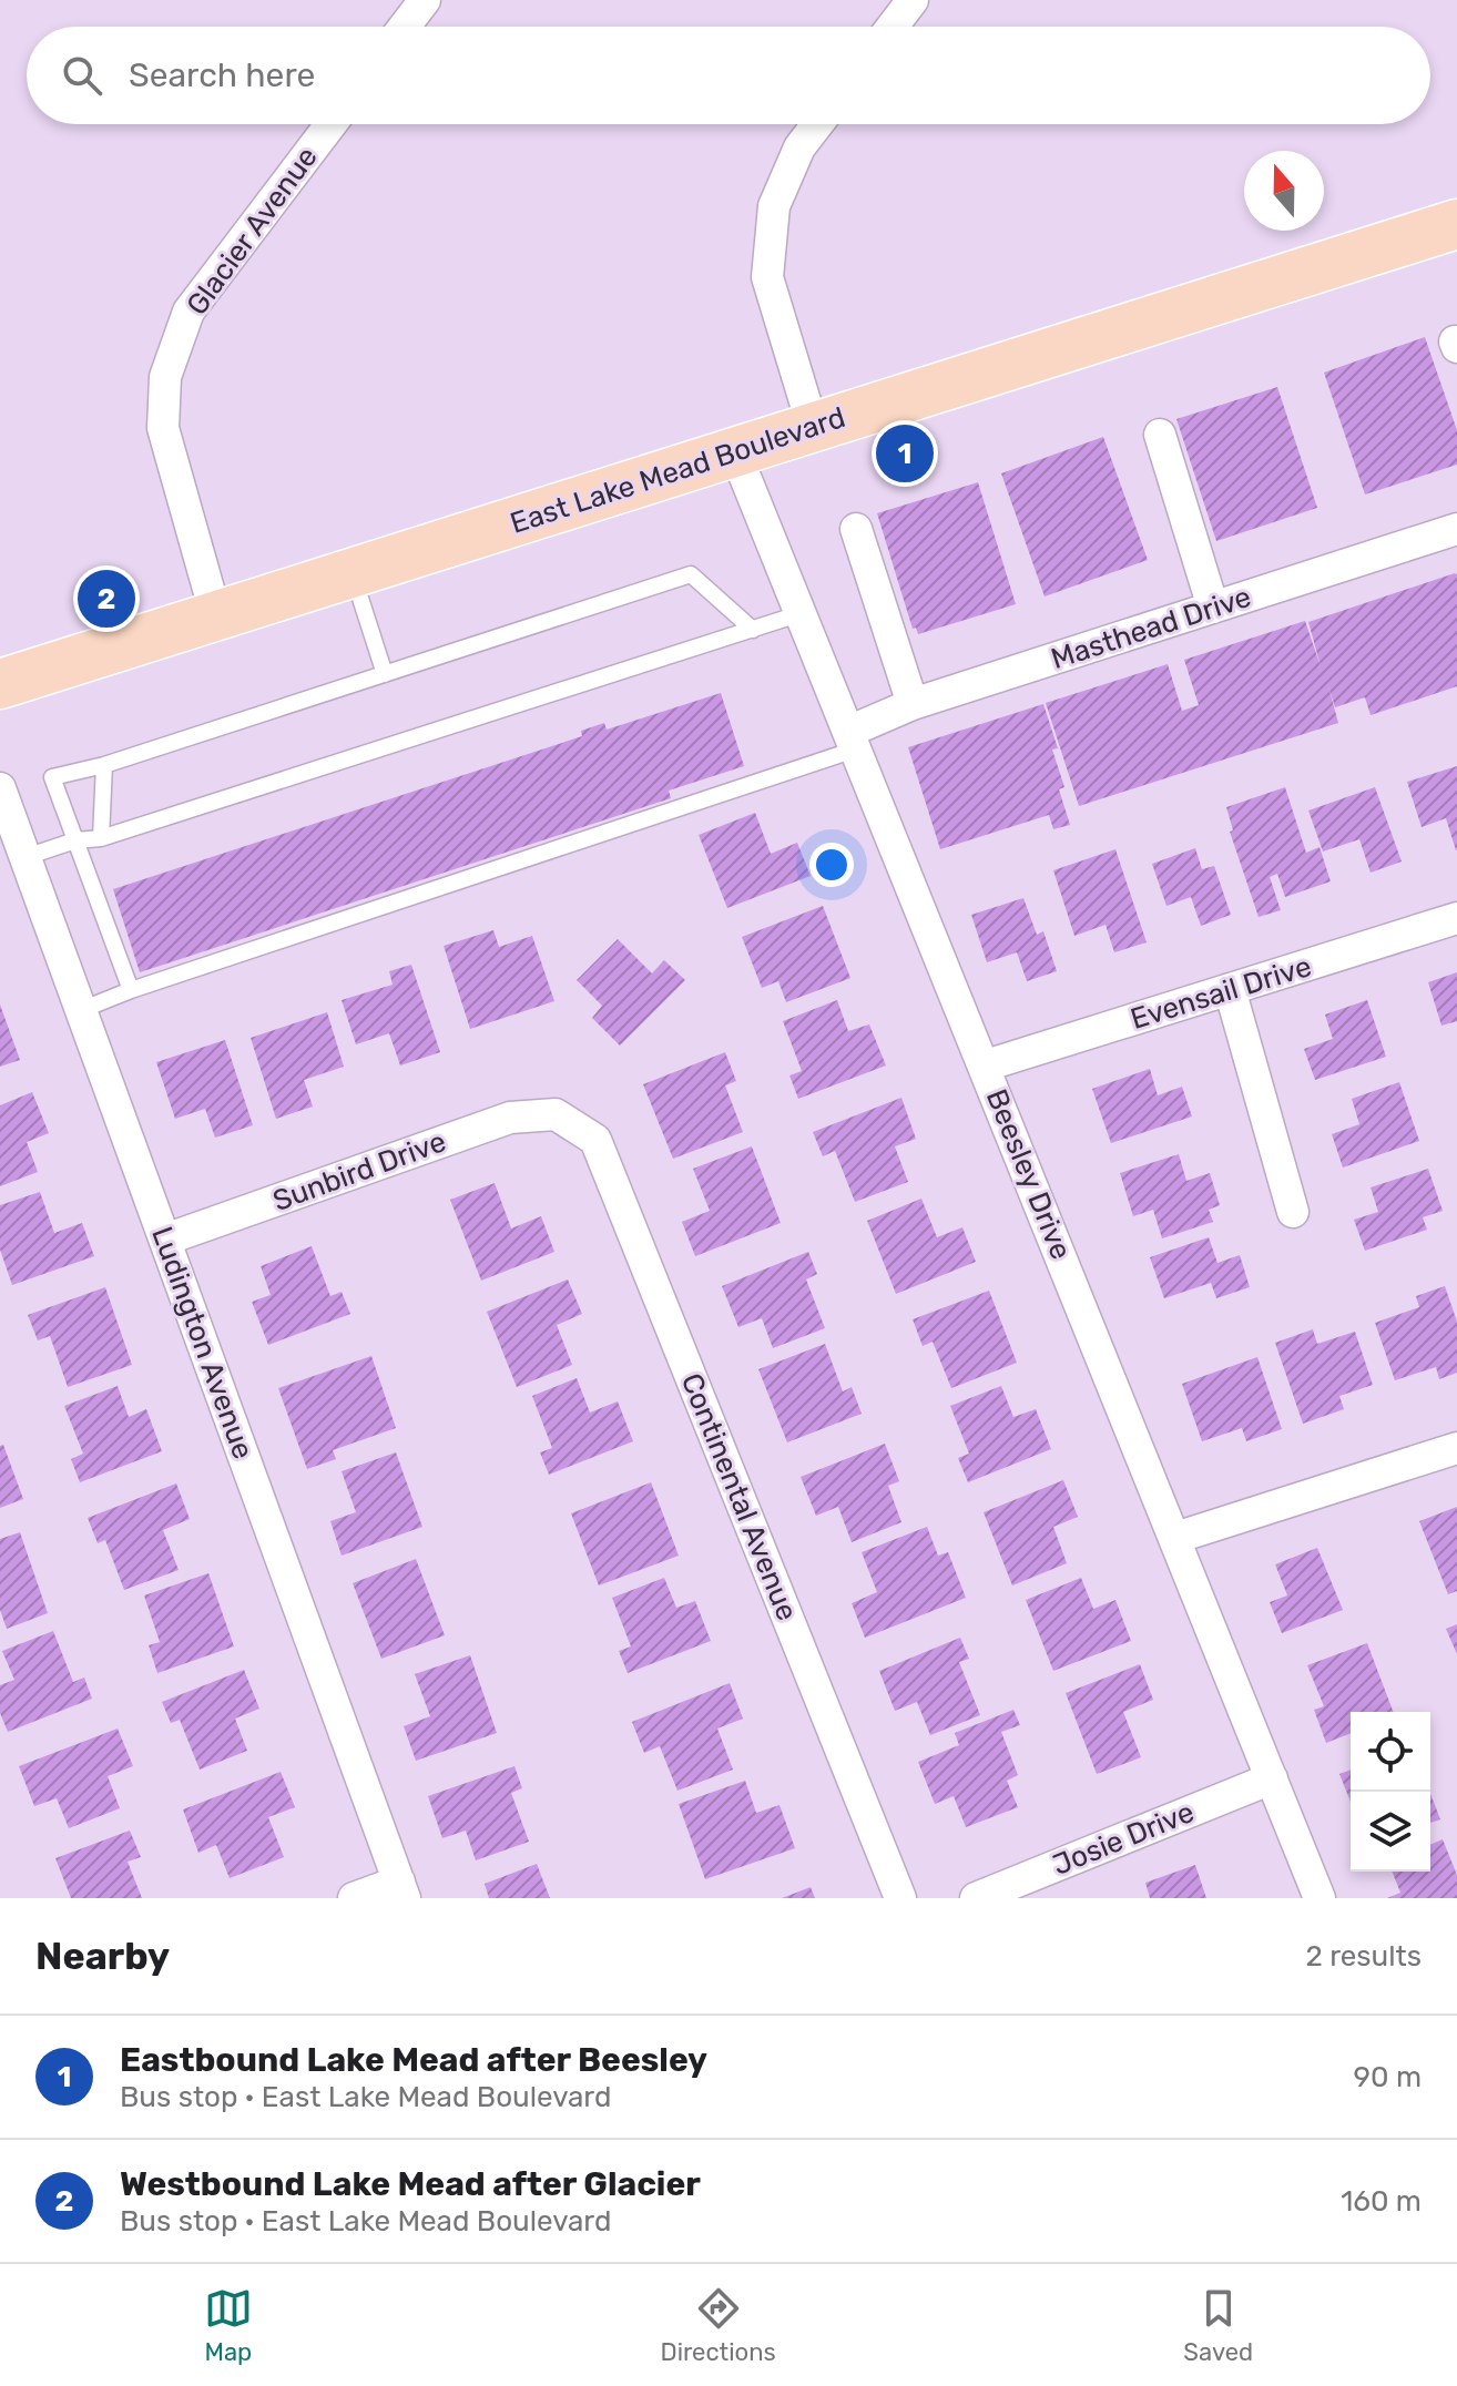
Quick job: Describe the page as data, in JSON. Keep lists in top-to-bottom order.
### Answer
{
  "streets": {
    "main road": ["East Lake Mead Boulevard"],
    "street": [
      "Glacier Avenue",
      "Masthead Drive",
      "Evensail Drive",
      "Sunbird Drive",
      "Beesley Drive",
      "Ludington Avenue",
      "Continental Avenue",
      "Josie Drive"
    ]
  },
  "crossings": [
    ["Glacier Avenue", "East Lake Mead Boulevard"],
    ["East Lake Mead Boulevard", "Beesley Drive"],
    ["Masthead Drive", "Beesley Drive"],
    ["Evensail Drive", "Beesley Drive"],
    ["Sunbird Drive", "Ludington Avenue"],
    ["Sunbird Drive", "Continental Avenue"],
    ["Beesley Drive", "Josie Drive"]
  ],
  "north": "top",
  "page": {
    "search": "Search here",
    "pins": ["1", "2"],
    "heading": ["Nearby", "2 results"],
    "list": [
      {
        "mark": "1",
        "name": "Eastbound Lake Mead after Beesley",
        "note": "Bus stop · East Lake Mead Boulevard",
        "value": "90 m"
      },
      {
        "mark": "2",
        "name": "Westbound Lake Mead after Glacier",
        "note": "Bus stop · East Lake Mead Boulevard",
        "value": "160 m"
      }
    ],
    "nav": ["Map", "Directions", "Saved"]
  }
}
